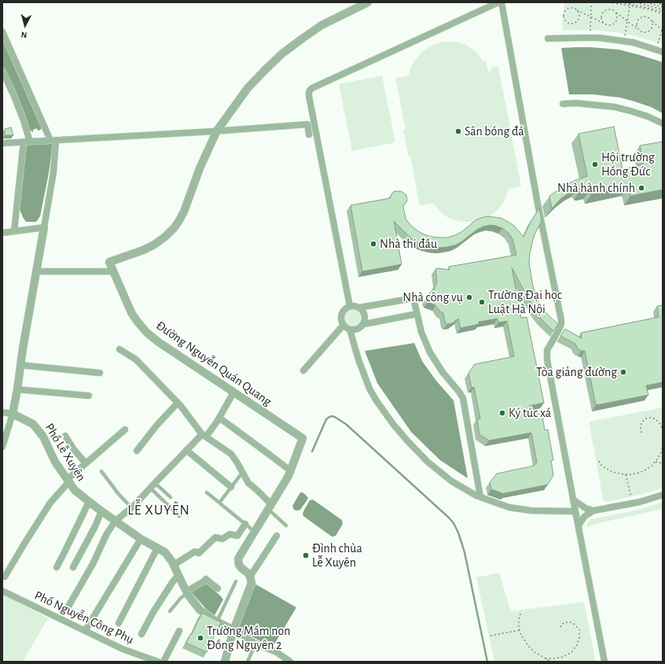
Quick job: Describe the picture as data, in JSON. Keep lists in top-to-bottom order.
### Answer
{
  "streets": {
    "street": ["Đường Nguyễn Quán Quang", "Phố Lễ Xuyên", "Phố Nguyễn Công Phụ"]
  },
  "districts": ["LỄ XUYÊN"],
  "places": [
    "Sân bóng đá",
    "Hội trường Hồng Đức",
    "Nhà hành chính",
    "Nhà thi đấu",
    "Nhà công vụ",
    "Trường Đại học Luật Hà Nội",
    "Tòa giảng đường",
    "Ký túc xá",
    "Đình chùa Lễ Xuyên",
    "Trường Mầm non Đồng Nguyên 2"
  ],
  "north": "bottom"
}
